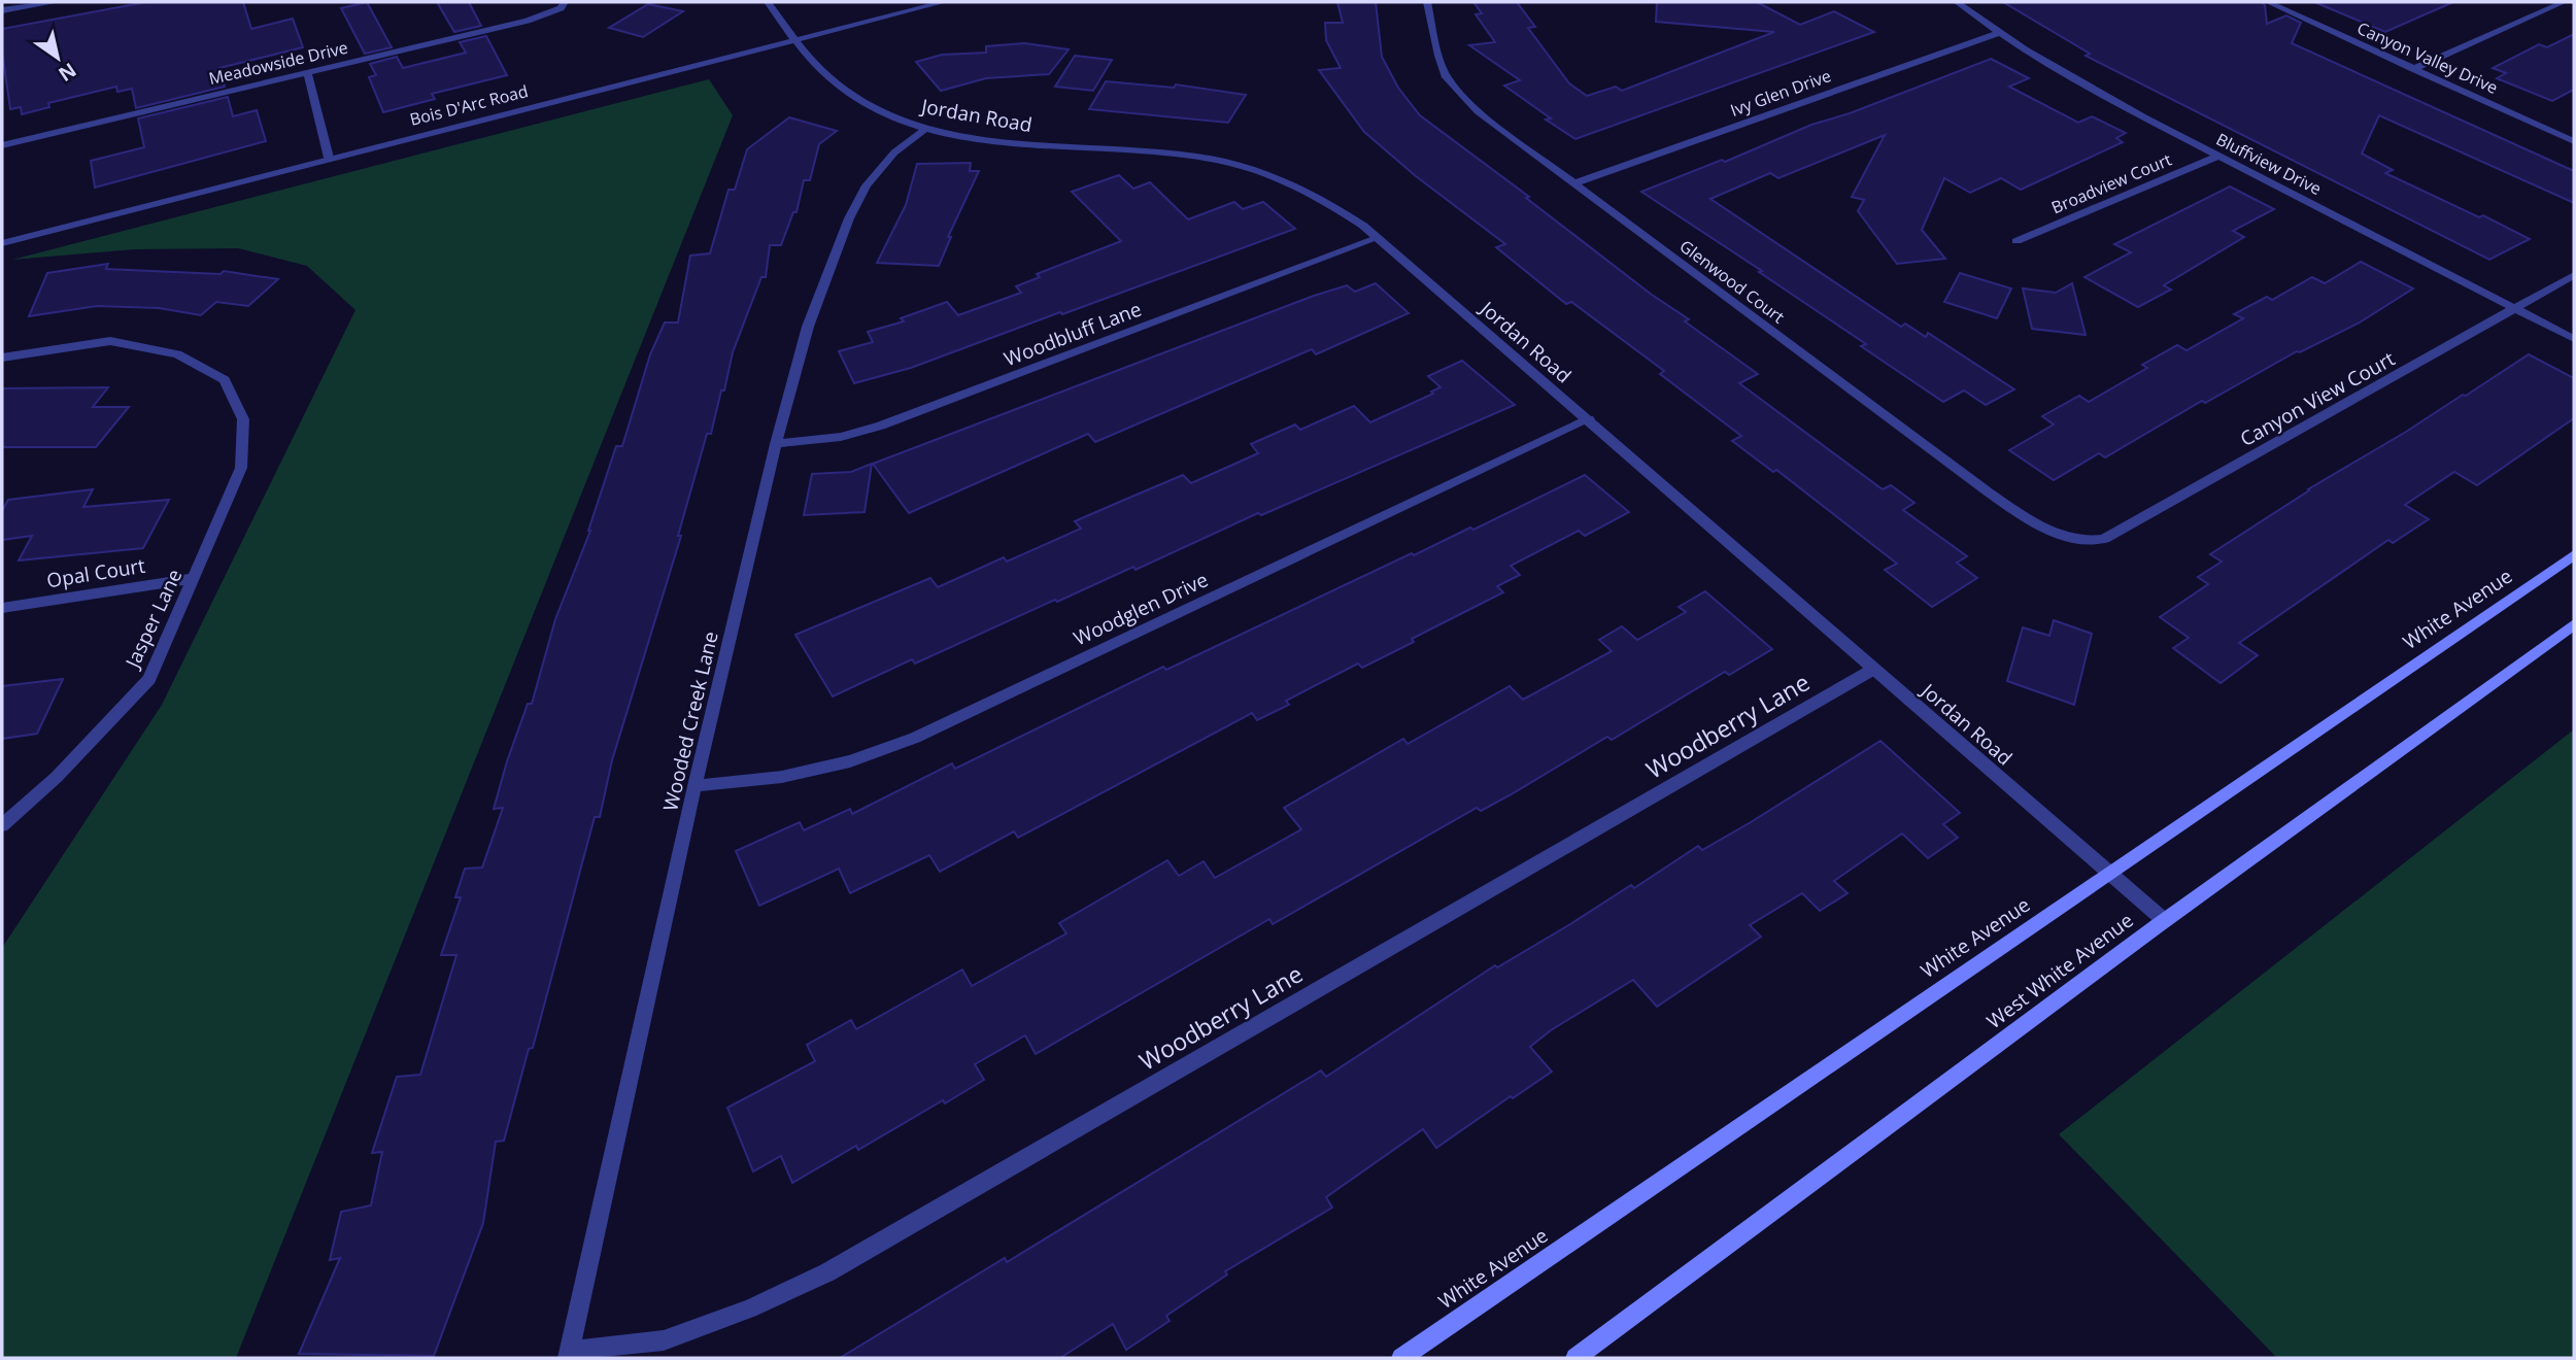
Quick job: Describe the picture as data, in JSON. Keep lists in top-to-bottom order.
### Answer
{
  "streets": {
    "main road": ["White Avenue", "West White Avenue"],
    "street": [
      "Canyon Valley Drive",
      "Meadowside Drive",
      "Ivy Glen Drive",
      "Bois D'Arc Road",
      "Jordan Road",
      "Bluffview Drive",
      "Broadview Court",
      "Glenwood Court",
      "Woodbluff Lane",
      "Canyon View Court",
      "Opal Court",
      "Woodglen Drive",
      "Jasper Lane",
      "Wooded Creek Lane",
      "Woodberry Lane"
    ]
  },
  "crossings": [
    ["Ivy Glen Drive", "Bluffview Drive"],
    ["Ivy Glen Drive", "Glenwood Court"],
    ["Bois D'Arc Road", "Jordan Road"],
    ["Jordan Road", "Woodbluff Lane"],
    ["Jordan Road", "Woodglen Drive"],
    ["Jordan Road", "White Avenue"],
    ["Jordan Road", "Wooded Creek Lane"],
    ["Jordan Road", "Woodberry Lane"],
    ["Jordan Road", "West White Avenue"],
    ["Bluffview Drive", "Broadview Court"],
    ["Bluffview Drive", "Canyon View Court"],
    ["Glenwood Court", "Canyon View Court"],
    ["Woodbluff Lane", "Wooded Creek Lane"],
    ["Opal Court", "Jasper Lane"],
    ["Woodglen Drive", "Wooded Creek Lane"],
    ["Wooded Creek Lane", "Woodberry Lane"]
  ],
  "north": "bottom right"
}
